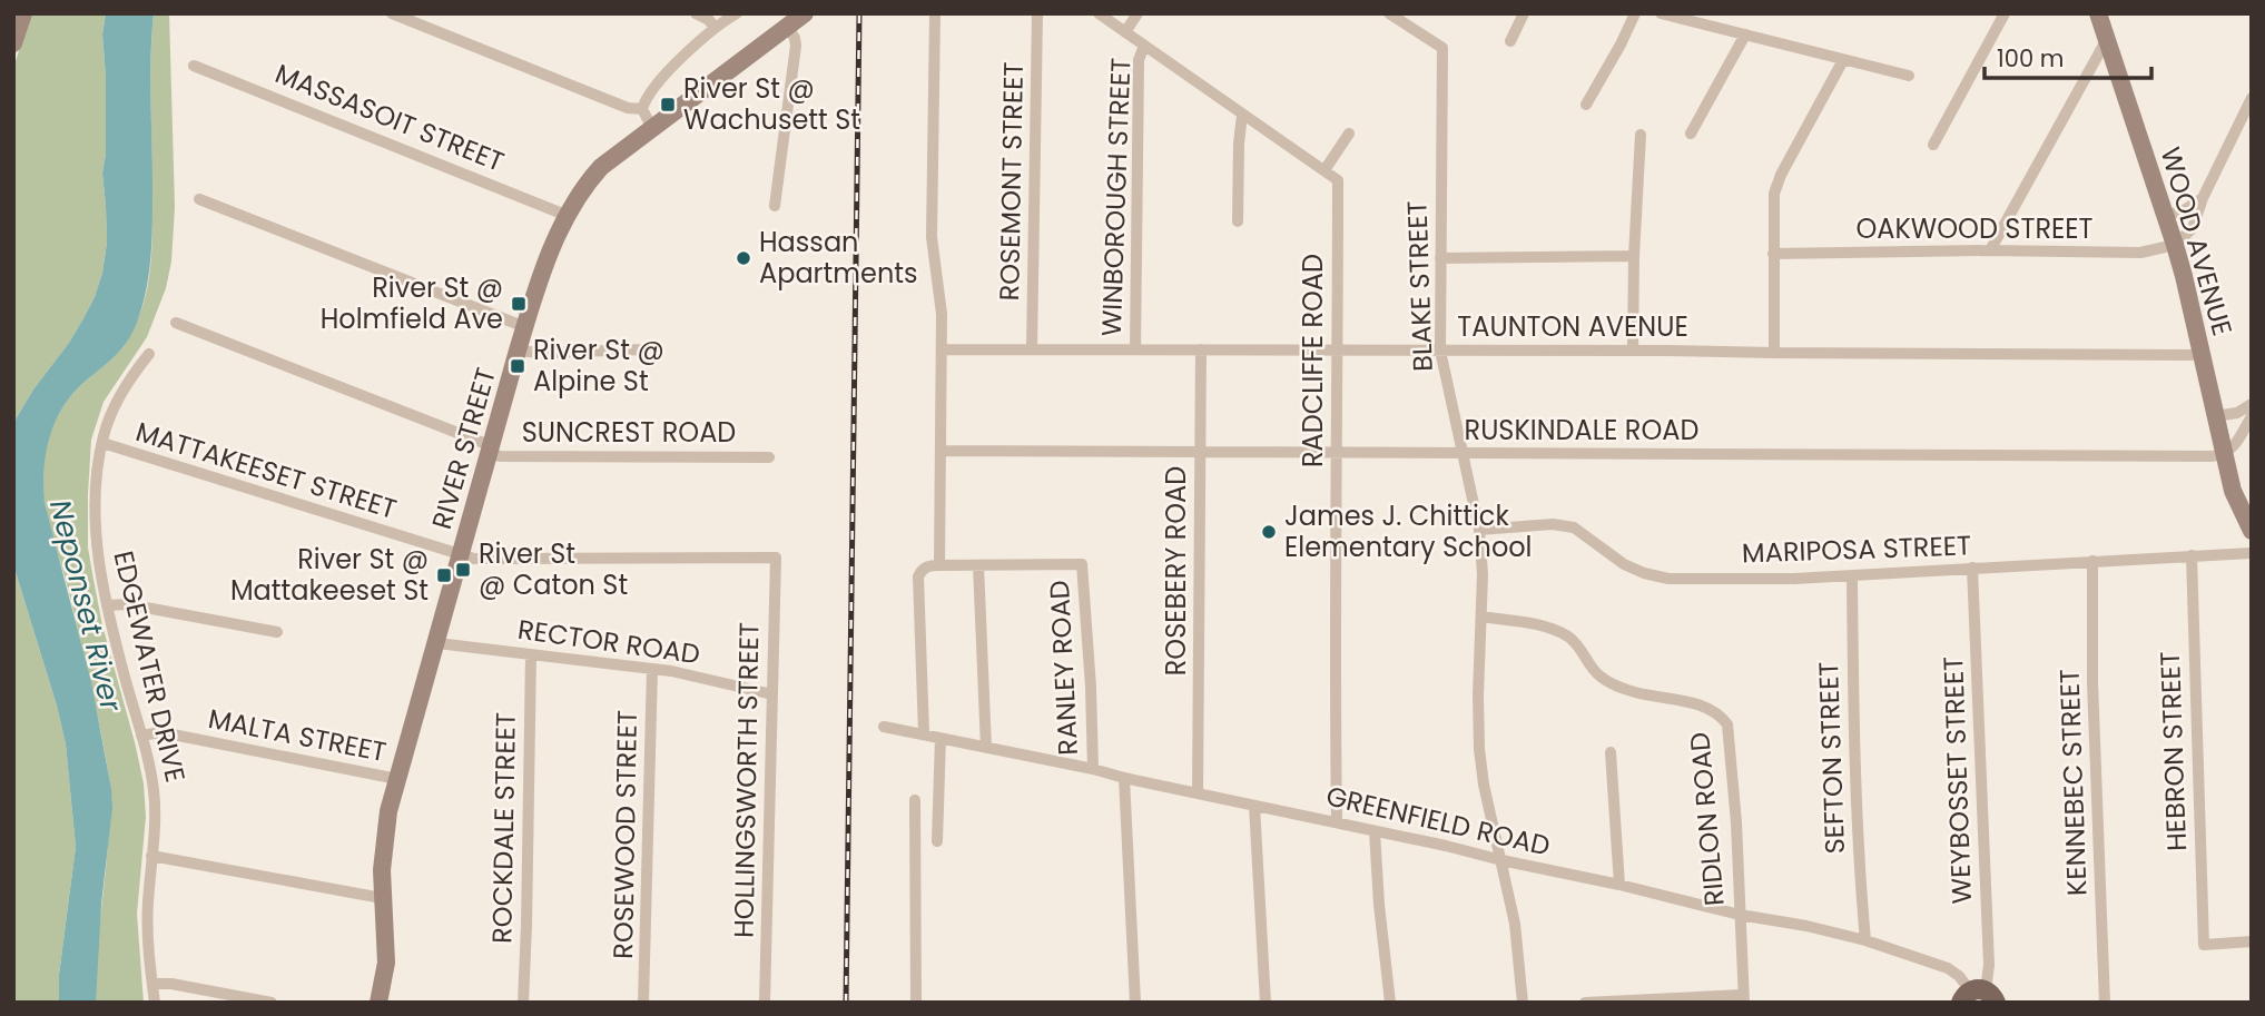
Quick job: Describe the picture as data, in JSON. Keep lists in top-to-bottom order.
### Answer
{
  "streets": {
    "main road": ["WOOD AVENUE", "RIVER STREET"],
    "street": [
      "MASSASOIT STREET",
      "ROSEMONT STREET",
      "WINBOROUGH STREET",
      "OAKWOOD STREET",
      "BLAKE STREET",
      "TAUNTON AVENUE",
      "RADCLIFFE ROAD",
      "RUSKINDALE ROAD",
      "SUNCREST ROAD",
      "MATTAKEESET STREET",
      "MARIPOSA STREET",
      "ROSEBERY ROAD",
      "RECTOR ROAD",
      "EDGEWATER DRIVE",
      "RANLEY ROAD",
      "MALTA STREET",
      "HEBRON STREET",
      "SEFTON STREET",
      "HOLLINGSWORTH STREET",
      "WEYBOSSET STREET",
      "KENNEBEC STREET",
      "RIDLON ROAD",
      "GREENFIELD ROAD",
      "ROCKDALE STREET",
      "ROSEWOOD STREET"
    ]
  },
  "crossings": [
    ["MASSASOIT STREET", "RIVER STREET"],
    ["ROSEMONT STREET", "TAUNTON AVENUE"],
    ["WINBOROUGH STREET", "TAUNTON AVENUE"],
    ["OAKWOOD STREET", "WOOD AVENUE"],
    ["WOOD AVENUE", "TAUNTON AVENUE"],
    ["WOOD AVENUE", "RUSKINDALE ROAD"],
    ["BLAKE STREET", "TAUNTON AVENUE"],
    ["BLAKE STREET", "RUSKINDALE ROAD"],
    ["BLAKE STREET", "MARIPOSA STREET"],
    ["BLAKE STREET", "RIDLON ROAD"],
    ["BLAKE STREET", "GREENFIELD ROAD"],
    ["TAUNTON AVENUE", "RADCLIFFE ROAD"],
    ["TAUNTON AVENUE", "ROSEBERY ROAD"],
    ["RADCLIFFE ROAD", "RUSKINDALE ROAD"],
    ["RADCLIFFE ROAD", "GREENFIELD ROAD"],
    ["RUSKINDALE ROAD", "ROSEBERY ROAD"],
    ["SUNCREST ROAD", "RIVER STREET"],
    ["RIVER STREET", "MATTAKEESET STREET"],
    ["RIVER STREET", "RECTOR ROAD"],
    ["RIVER STREET", "MALTA STREET"],
    ["MATTAKEESET STREET", "EDGEWATER DRIVE"],
    ["MATTAKEESET STREET", "HOLLINGSWORTH STREET"],
    ["MARIPOSA STREET", "HEBRON STREET"],
    ["MARIPOSA STREET", "SEFTON STREET"],
    ["MARIPOSA STREET", "WEYBOSSET STREET"],
    ["MARIPOSA STREET", "KENNEBEC STREET"],
    ["ROSEBERY ROAD", "GREENFIELD ROAD"],
    ["RECTOR ROAD", "HOLLINGSWORTH STREET"],
    ["RECTOR ROAD", "ROCKDALE STREET"],
    ["RECTOR ROAD", "ROSEWOOD STREET"],
    ["EDGEWATER DRIVE", "MALTA STREET"],
    ["RANLEY ROAD", "GREENFIELD ROAD"],
    ["SEFTON STREET", "GREENFIELD ROAD"],
    ["WEYBOSSET STREET", "GREENFIELD ROAD"],
    ["RIDLON ROAD", "GREENFIELD ROAD"]
  ],
  "water": ["Neponset River"],
  "places": {
    "transit": [
      "River St @ Wachusett St",
      "River St @ Holmfield Ave",
      "River St @ Alpine St",
      "River St @ Caton St",
      "River St @ Mattakeeset St"
    ],
    "other": ["Hassan Apartments", "James J. Chittick Elementary School"]
  },
  "scale_bar": "100 m"
}
